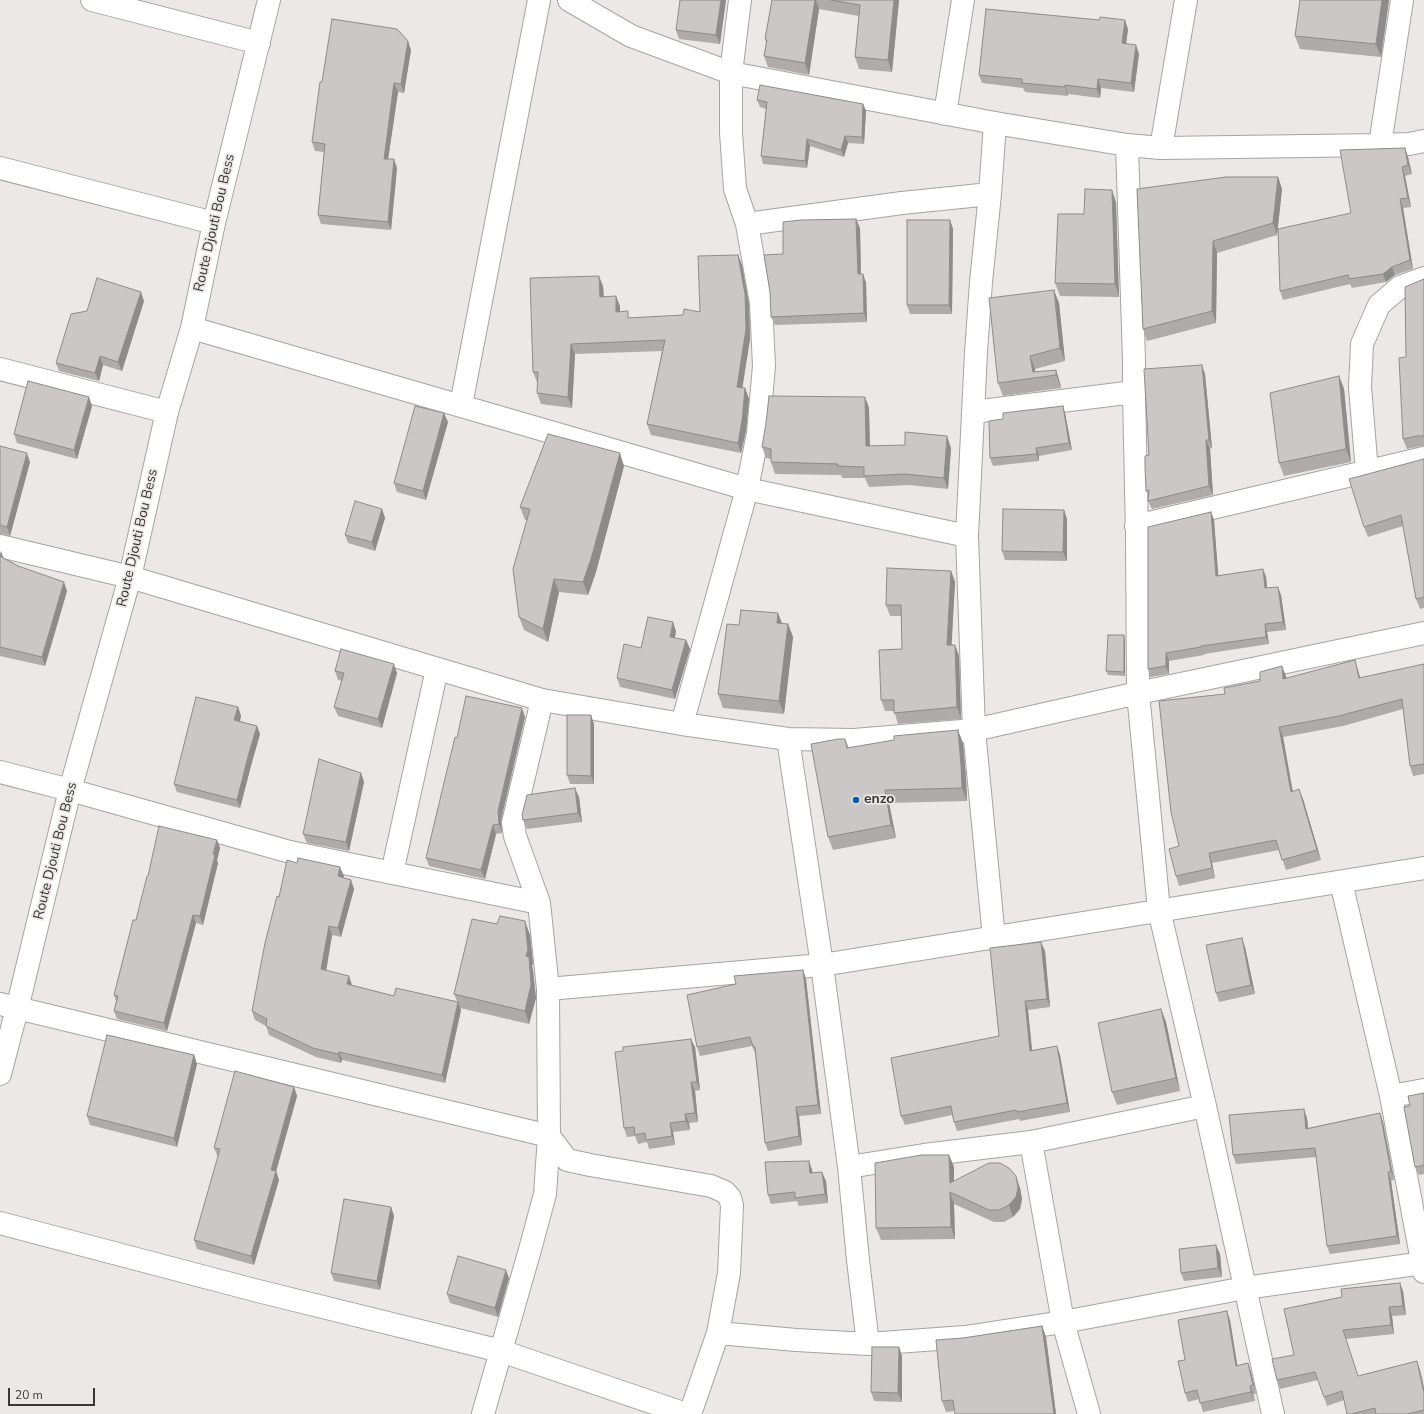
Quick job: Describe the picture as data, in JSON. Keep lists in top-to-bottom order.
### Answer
{
  "streets": {
    "street": ["Route Djouti Bou Bess"]
  },
  "places": ["enzo"],
  "scale_bar": "20 m"
}
